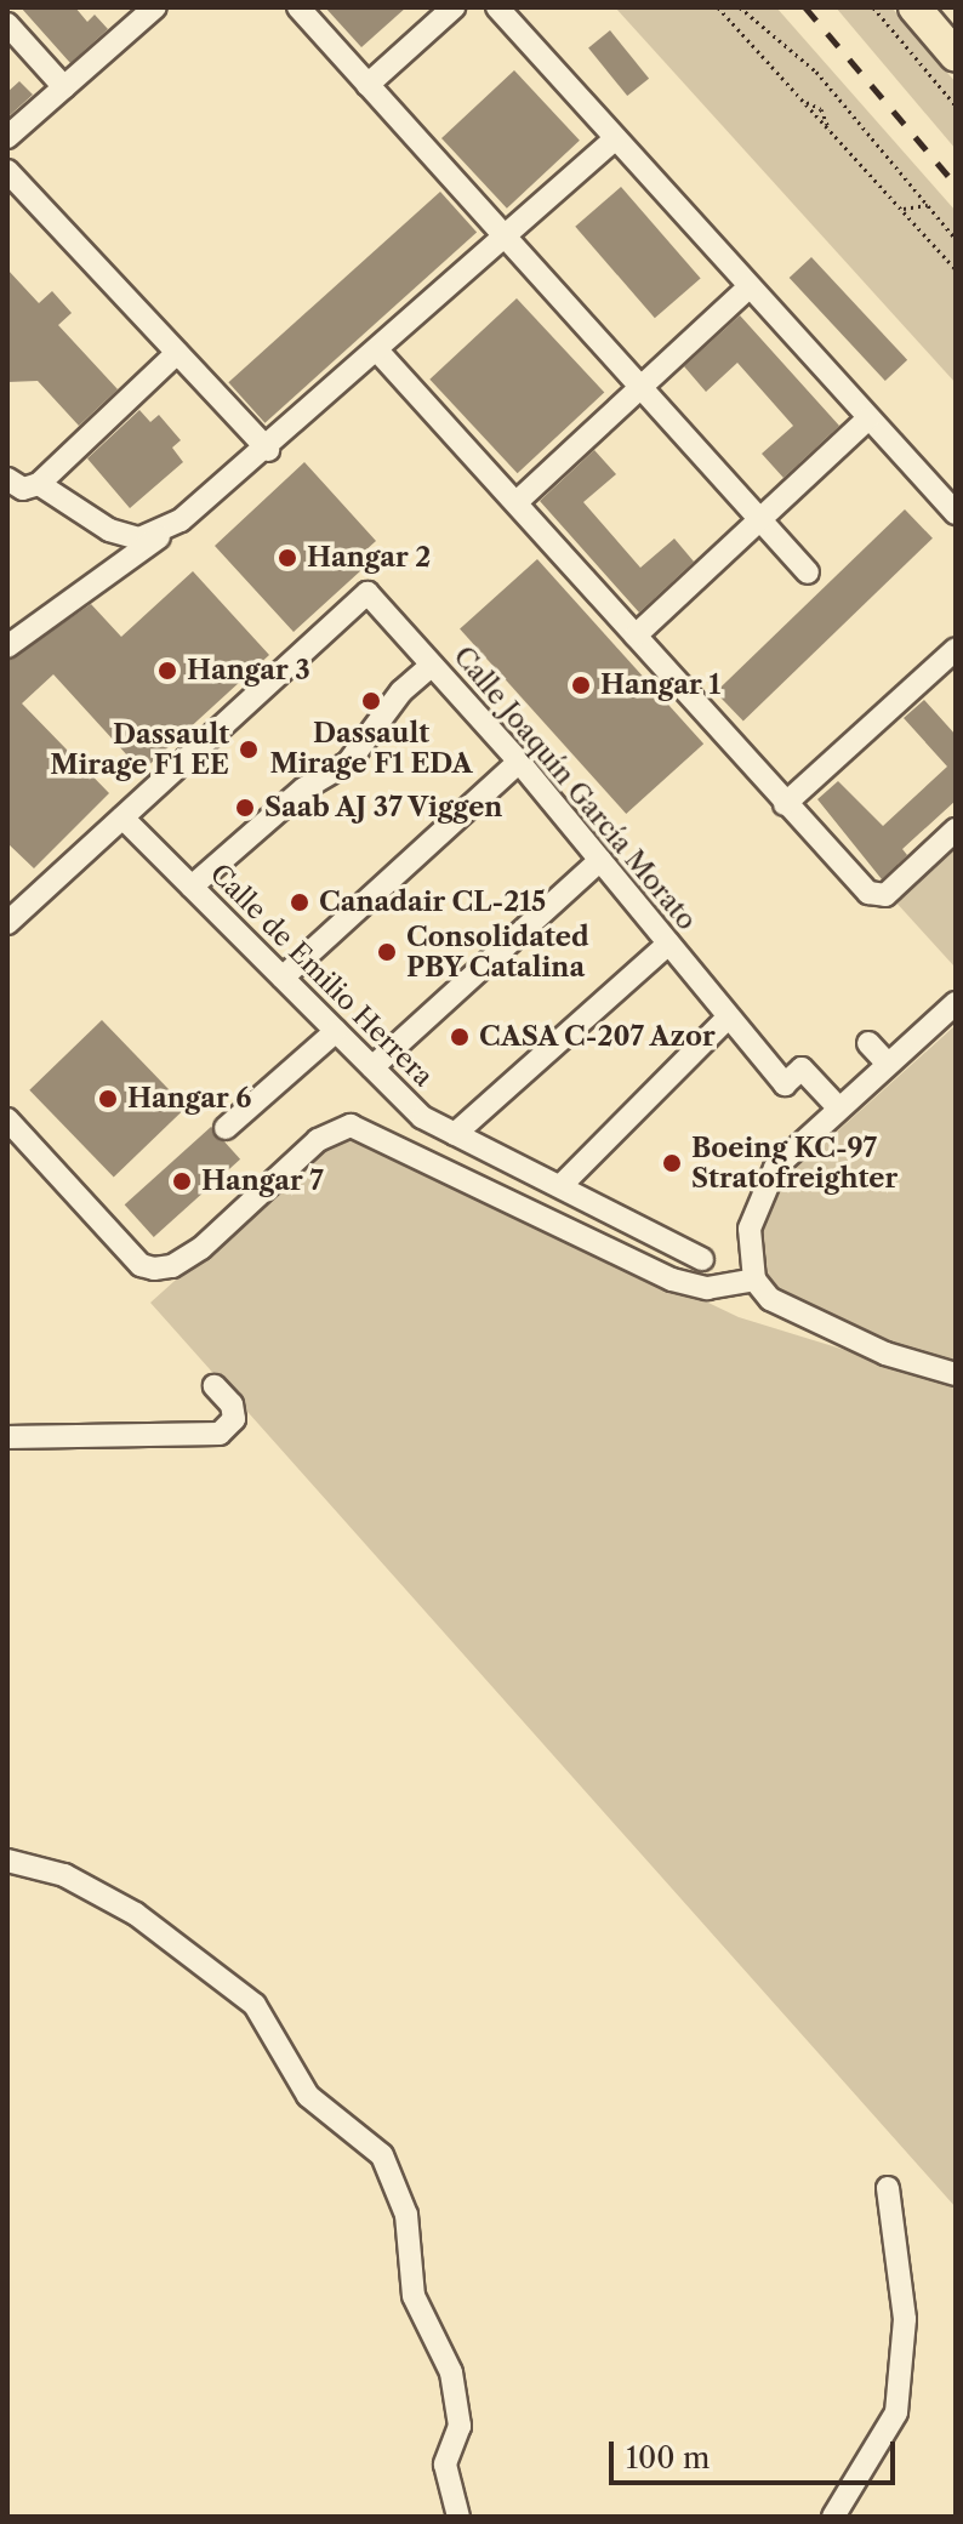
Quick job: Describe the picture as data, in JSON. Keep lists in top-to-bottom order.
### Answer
{
  "streets": {
    "street": ["Calle Joaquín García Morato", "Calle de Emilio Herrera"]
  },
  "crossings": [
    ["Calle Joaquín García Morato", "Calle de Emilio Herrera"]
  ],
  "places": [
    "Hangar 2",
    "Hangar 3",
    "Hangar 1",
    "Dassault Mirage F1 EDA",
    "Dassault Mirage F1 EE",
    "Saab AJ 37 Viggen",
    "Canadair CL-215",
    "Consolidated PBY Catalina",
    "CASA C-207 Azor",
    "Hangar 6",
    "Boeing KC-97 Stratofreighter",
    "Hangar 7"
  ],
  "scale_bar": "100 m"
}
